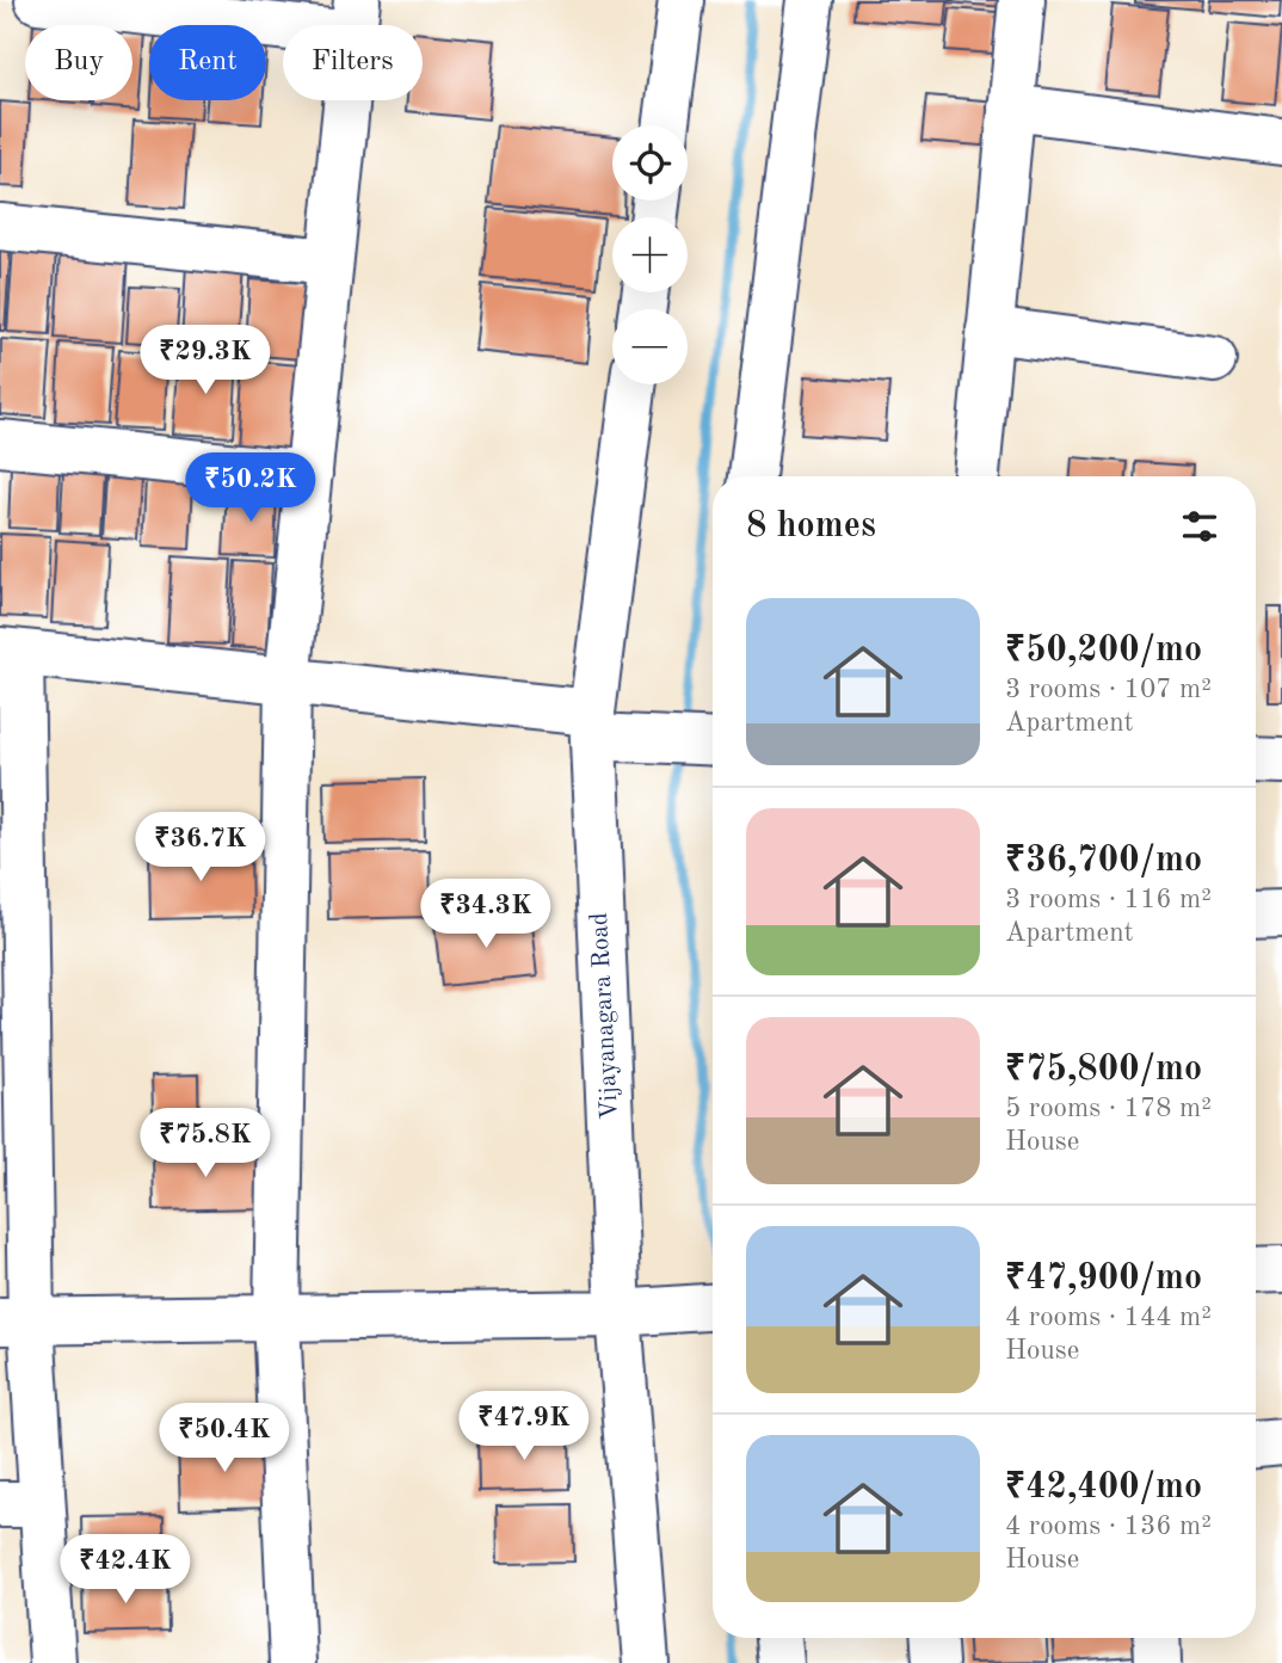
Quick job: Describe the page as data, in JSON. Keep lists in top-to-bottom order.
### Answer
{
  "streets": {
    "street": ["Vijayanagara Road"]
  },
  "page": {
    "chip": ["Buy", "Rent", "Filters"],
    "map_buttons": ["+", "−"],
    "price": [
      "₹29.3K",
      "₹50.2K",
      "₹36.7K",
      "₹34.3K",
      "₹75.8K",
      "₹47.9K",
      "₹50.4K",
      "₹42.4K"
    ],
    "heading": "8 homes",
    "list": [
      {
        "name": "₹50,200/mo",
        "note": "3 rooms · 107 m² · Apartment"
      },
      {
        "name": "₹36,700/mo",
        "note": "3 rooms · 116 m² · Apartment"
      },
      {
        "name": "₹75,800/mo",
        "note": "5 rooms · 178 m² · House"
      },
      {
        "name": "₹47,900/mo",
        "note": "4 rooms · 144 m² · House"
      },
      {
        "name": "₹42,400/mo",
        "note": "4 rooms · 136 m² · House"
      }
    ]
  }
}
